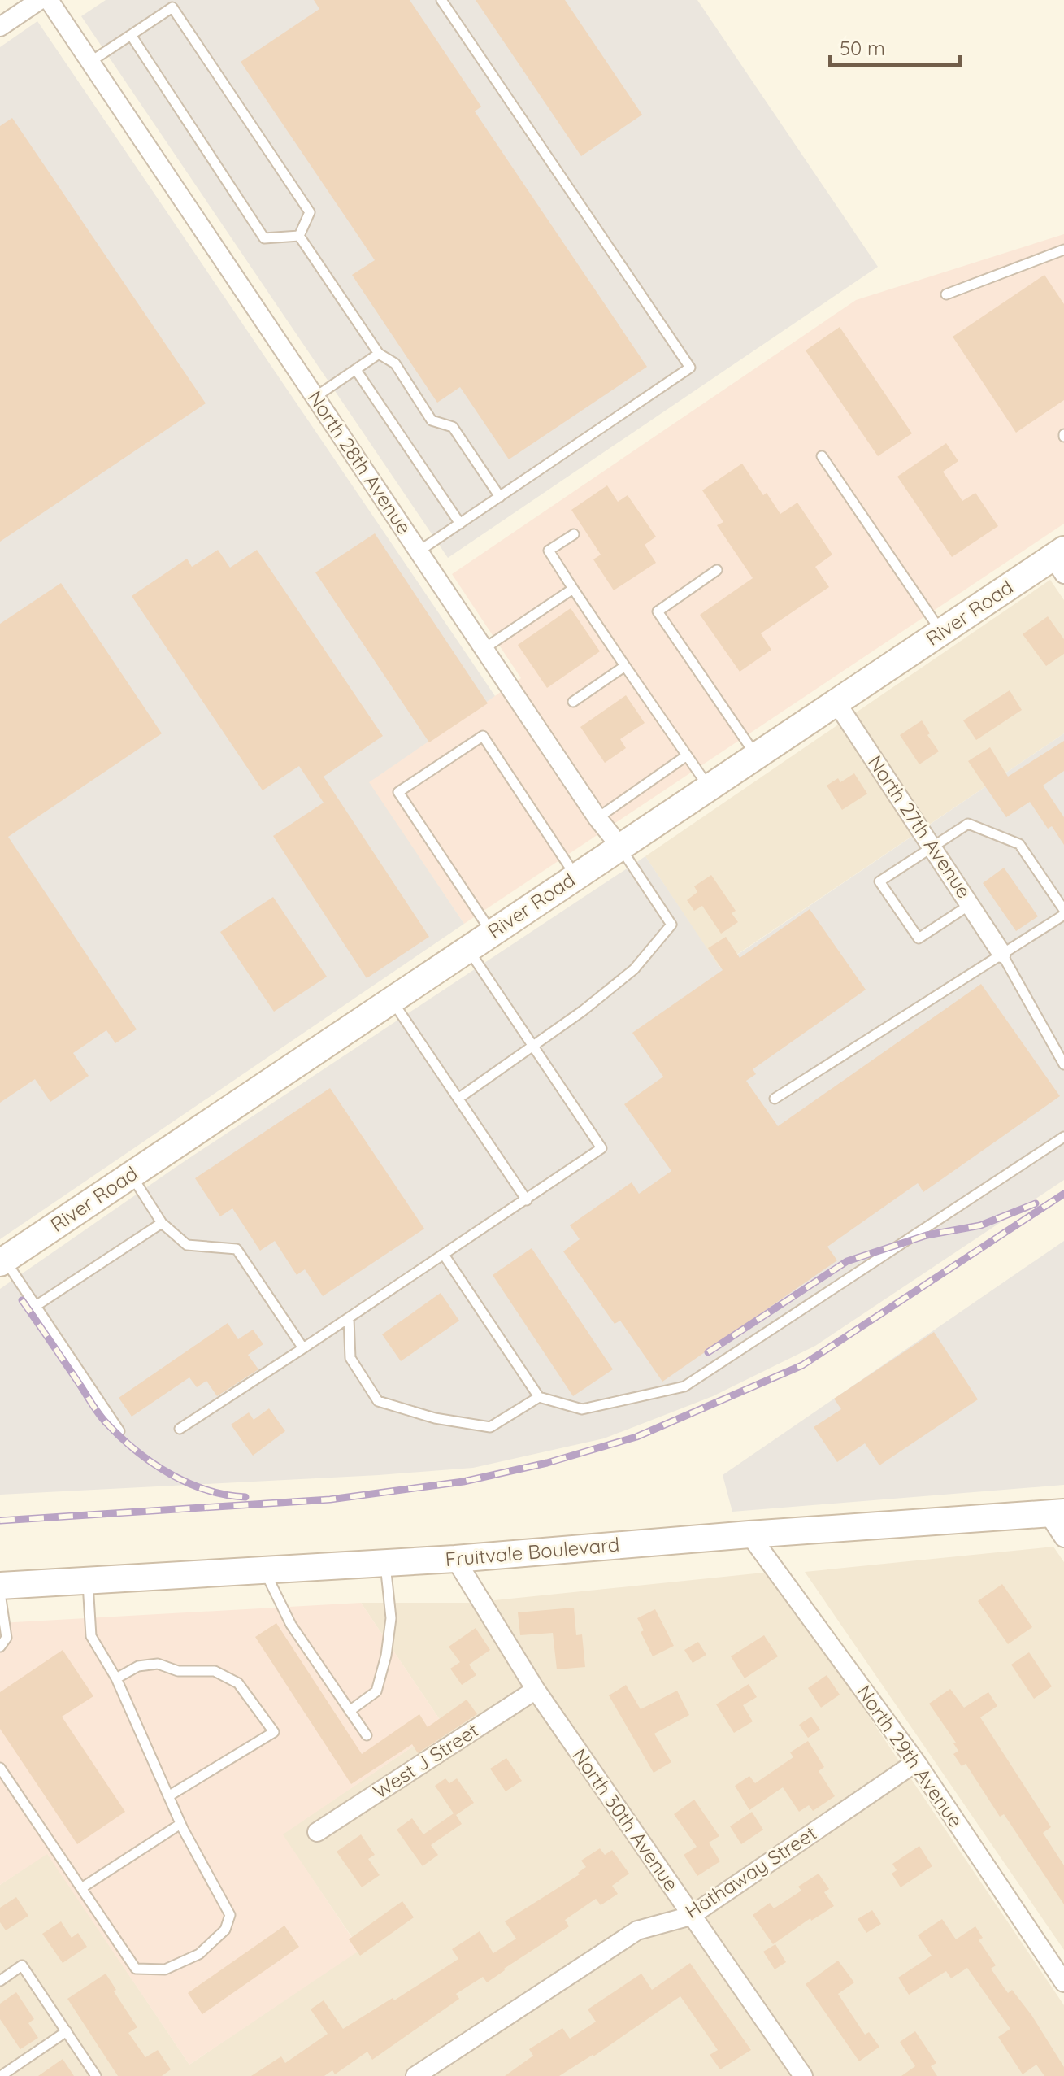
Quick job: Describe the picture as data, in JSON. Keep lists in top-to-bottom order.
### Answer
{
  "streets": {
    "street": [
      "North 28th Avenue",
      "River Road",
      "North 27th Avenue",
      "Fruitvale Boulevard",
      "North 29th Avenue",
      "West J Street",
      "North 30th Avenue",
      "Hathaway Street"
    ]
  },
  "crossings": [
    ["North 28th Avenue", "River Road"],
    ["River Road", "North 27th Avenue"],
    ["Fruitvale Boulevard", "North 29th Avenue"],
    ["Fruitvale Boulevard", "North 30th Avenue"],
    ["North 29th Avenue", "Hathaway Street"],
    ["West J Street", "North 30th Avenue"],
    ["North 30th Avenue", "Hathaway Street"]
  ],
  "scale_bar": "50 m"
}
